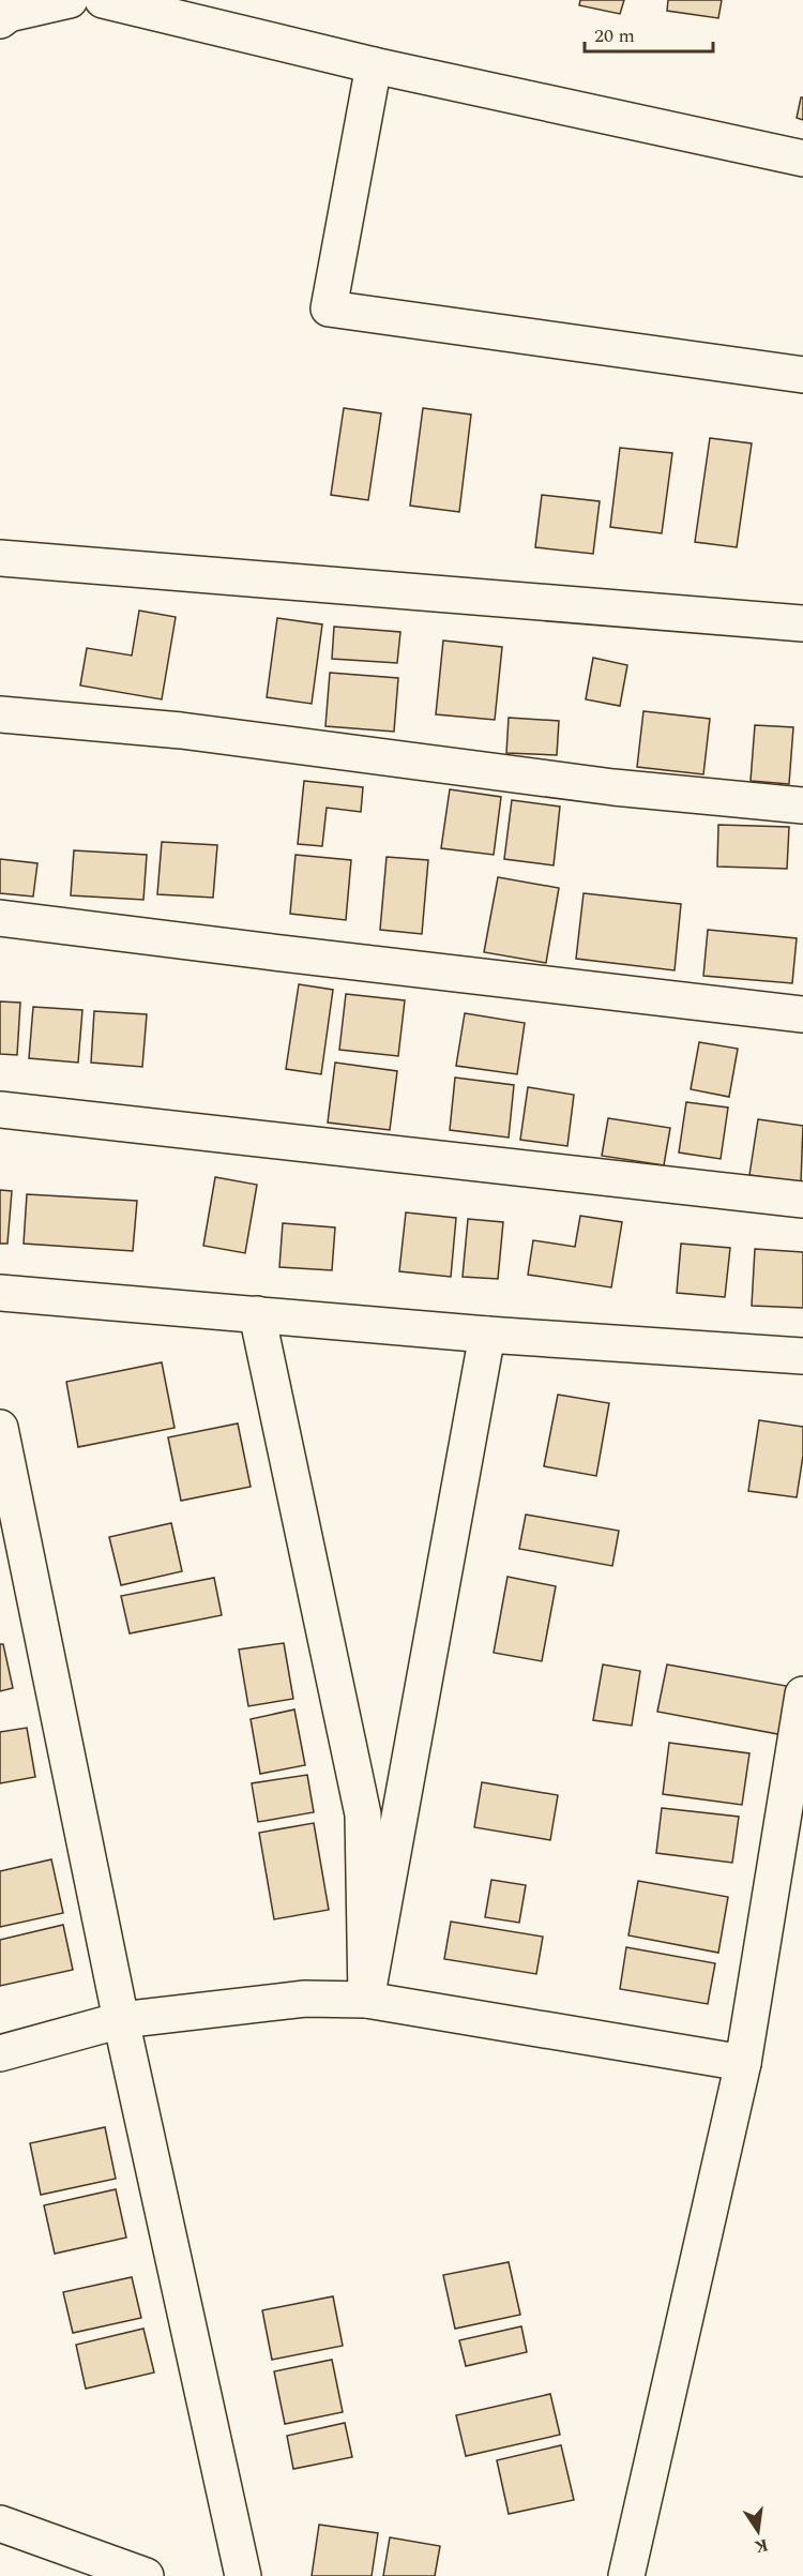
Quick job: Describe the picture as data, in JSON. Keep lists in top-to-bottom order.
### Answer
{
  "scale_bar": "20 m",
  "north": "bottom"
}
